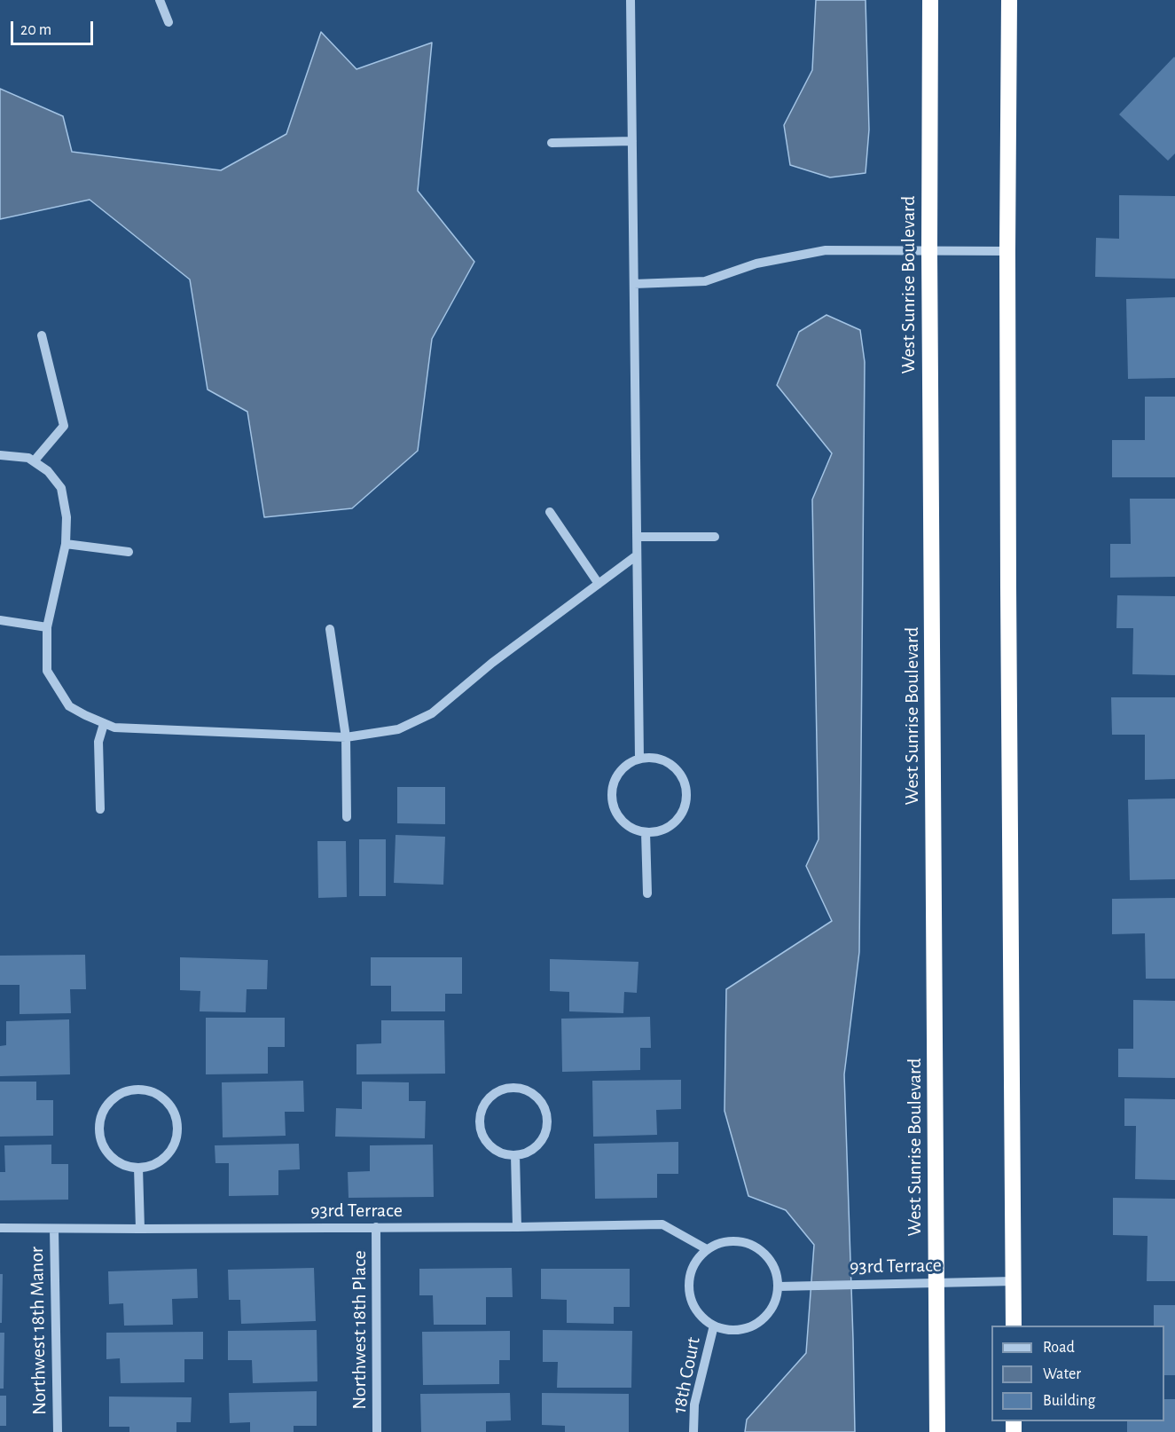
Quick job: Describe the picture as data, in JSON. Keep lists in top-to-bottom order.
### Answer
{
  "streets": {
    "highway": ["West Sunrise Boulevard"],
    "street": [
      "93rd Terrace",
      "Northwest 18th Place",
      "Northwest 18th Manor",
      "18th Court"
    ]
  },
  "crossings": [
    ["West Sunrise Boulevard", "93rd Terrace"],
    ["93rd Terrace", "Northwest 18th Place"],
    ["93rd Terrace", "Northwest 18th Manor"],
    ["93rd Terrace", "18th Court"]
  ],
  "legend": ["Road", "Water", "Building"],
  "scale_bar": "20 m"
}
